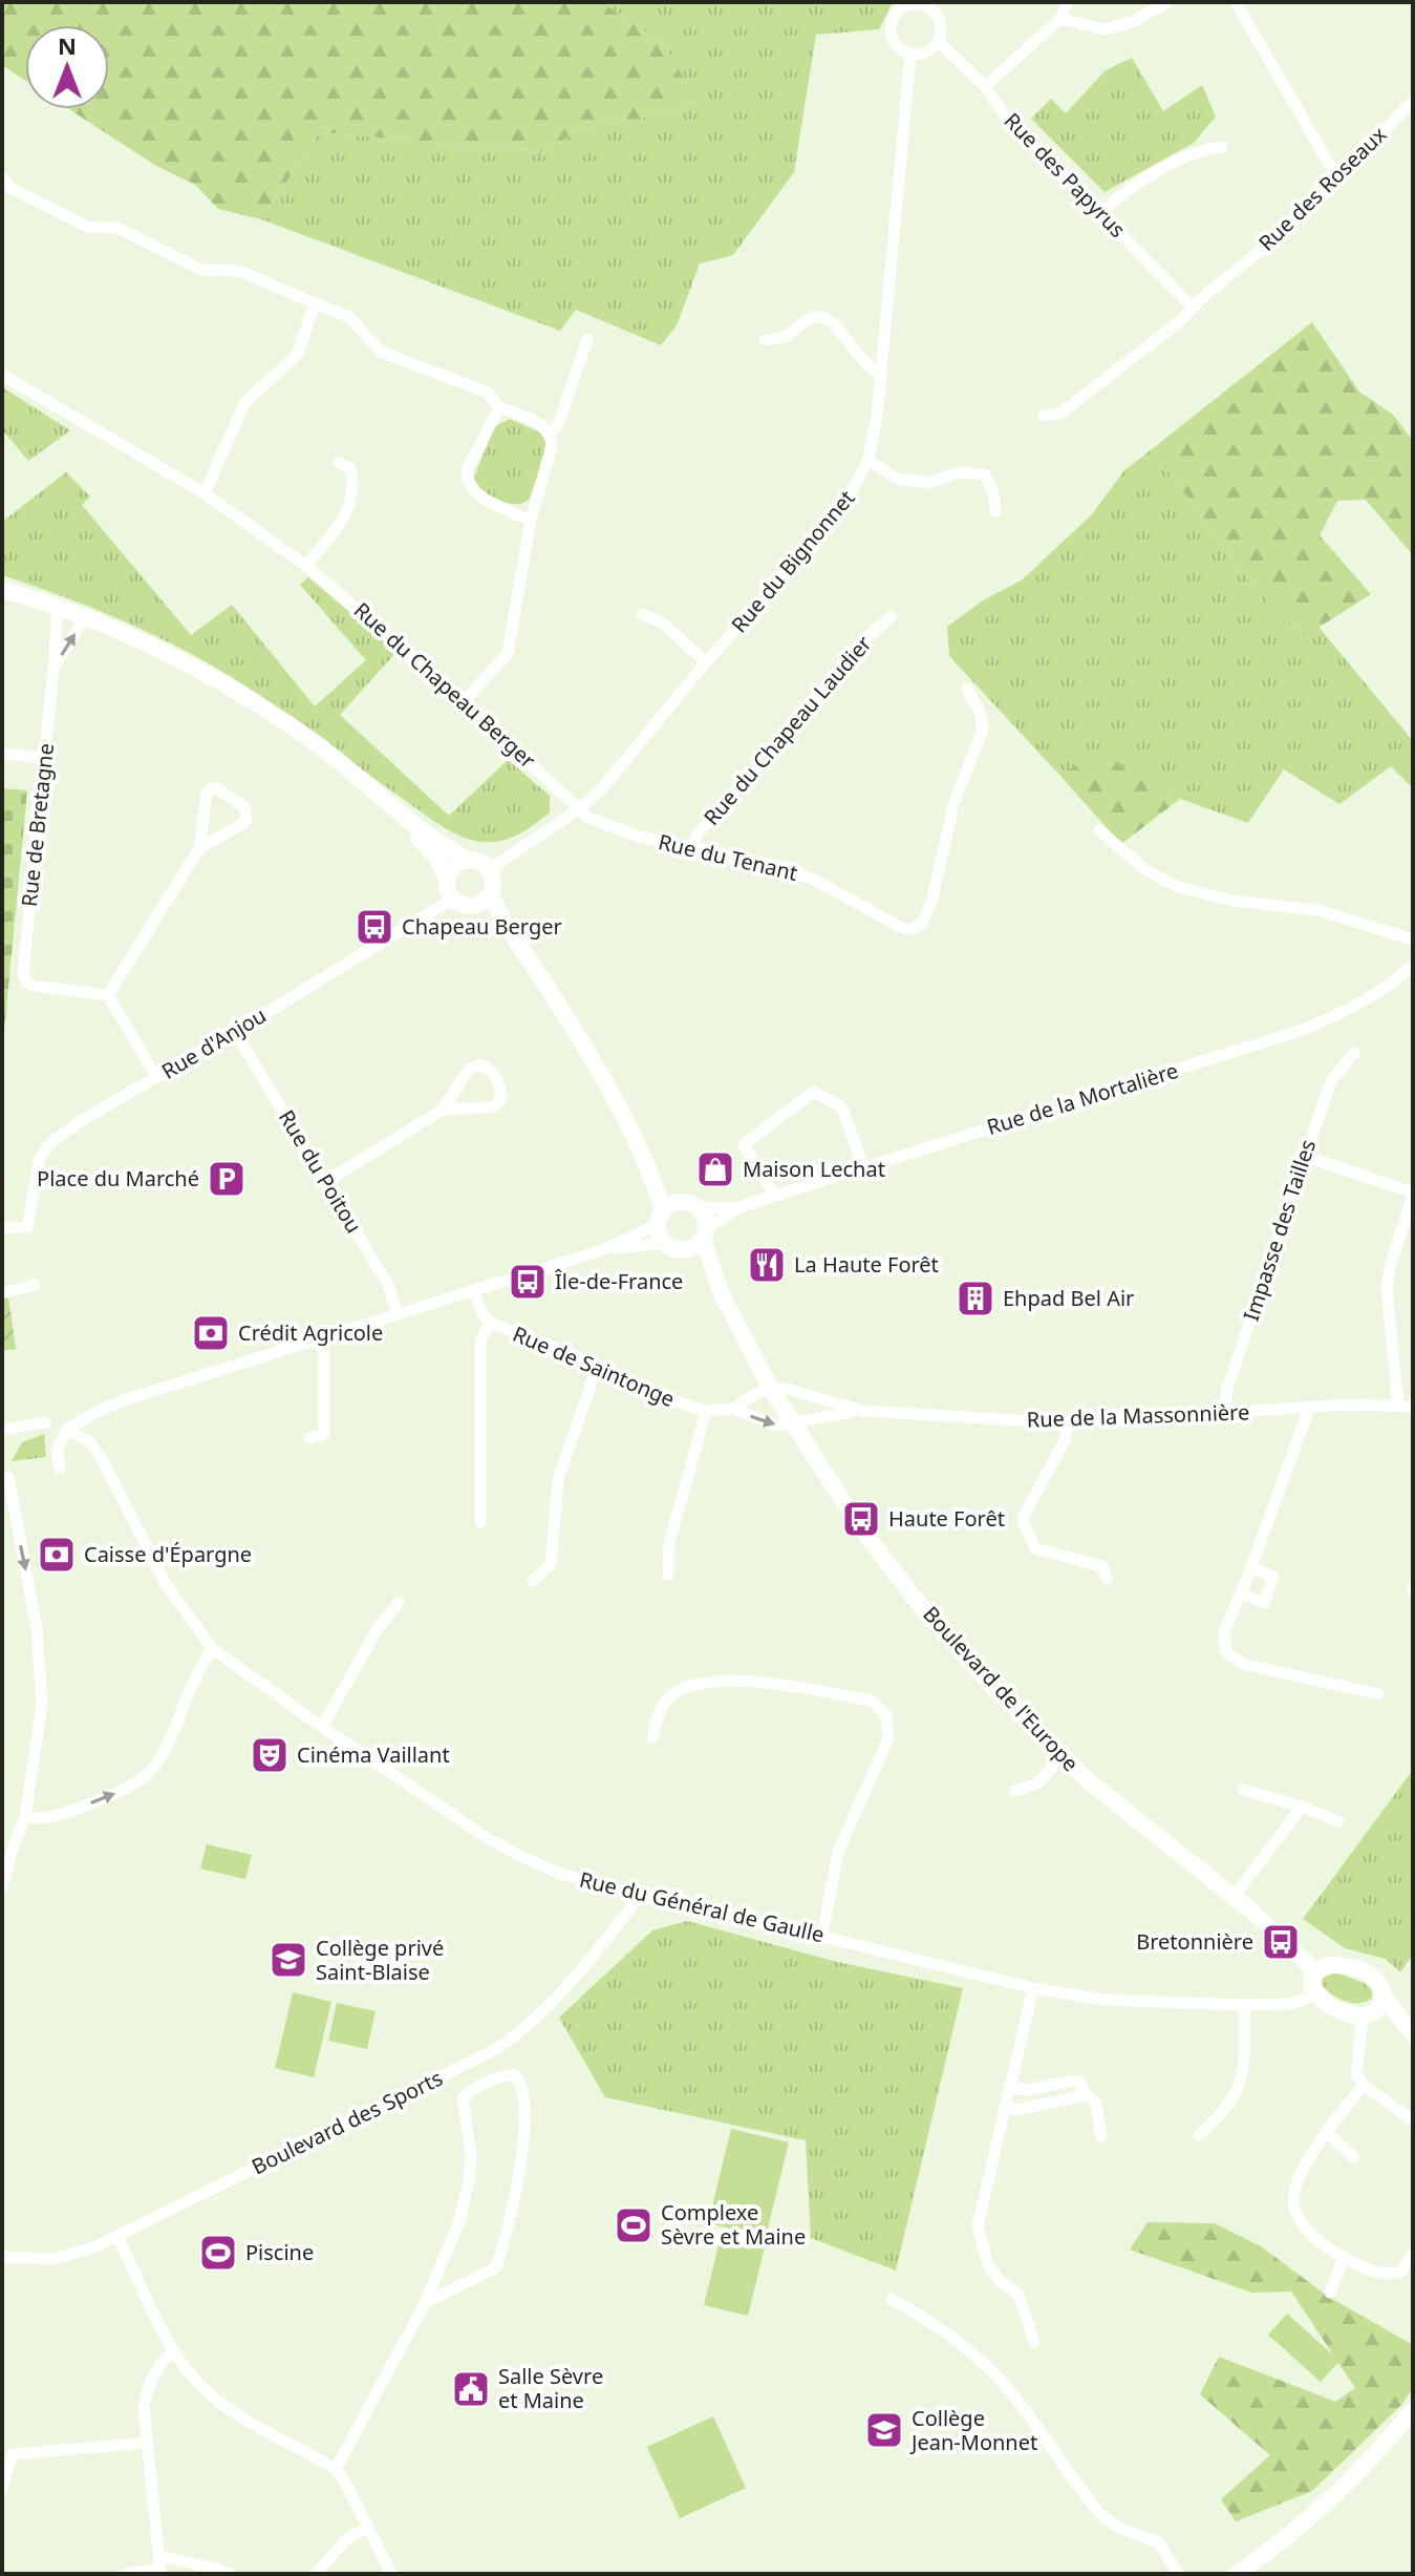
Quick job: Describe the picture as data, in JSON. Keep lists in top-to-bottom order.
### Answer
{
  "streets": {
    "street": [
      "Rue des Papyrus",
      "Rue des Roseaux",
      "Rue du Bignonnet",
      "Rue du Chapeau Berger",
      "Rue du Chapeau Laudier",
      "Rue de Bretagne",
      "Rue du Tenant",
      "Rue d'Anjou",
      "Rue de la Mortalière",
      "Rue du Poitou",
      "Impasse des Tailles",
      "Rue de Saintonge",
      "Rue de la Massonnière",
      "Boulevard de l'Europe",
      "Rue du Général de Gaulle",
      "Boulevard des Sports"
    ]
  },
  "crossings": [
    ["Rue des Papyrus", "Rue des Roseaux"],
    ["Rue des Papyrus", "Rue du Bignonnet"],
    ["Rue du Bignonnet", "Rue du Chapeau Berger"],
    ["Rue du Bignonnet", "Rue du Tenant"],
    ["Rue du Bignonnet", "Rue d'Anjou"],
    ["Rue du Chapeau Berger", "Rue du Tenant"],
    ["Rue du Chapeau Laudier", "Rue du Tenant"],
    ["Rue d'Anjou", "Rue du Poitou"],
    ["Rue de la Mortalière", "Boulevard de l'Europe"],
    ["Impasse des Tailles", "Rue de la Massonnière"],
    ["Rue de Saintonge", "Rue de la Massonnière"],
    ["Rue de Saintonge", "Boulevard de l'Europe"],
    ["Rue de la Massonnière", "Boulevard de l'Europe"],
    ["Boulevard de l'Europe", "Rue du Général de Gaulle"],
    ["Rue du Général de Gaulle", "Boulevard des Sports"]
  ],
  "places": {
    "bus stop": [
      "Chapeau Berger",
      "Île-de-France",
      "Haute Forêt",
      "Bretonnière"
    ],
    "shop": ["Maison Lechat"],
    "parking": ["Place du Marché"],
    "restaurant": ["La Haute Forêt"],
    "building": ["Ehpad Bel Air"],
    "bank": ["Crédit Agricole", "Caisse d'Épargne"],
    "theatre": ["Cinéma Vaillant"],
    "school or university": ["Collège privé Saint-Blaise", "Collège Jean-Monnet"],
    "sports": ["Complexe Sèvre et Maine", "Piscine"],
    "public building": ["Salle Sèvre et Maine"]
  },
  "north": "top"
}
